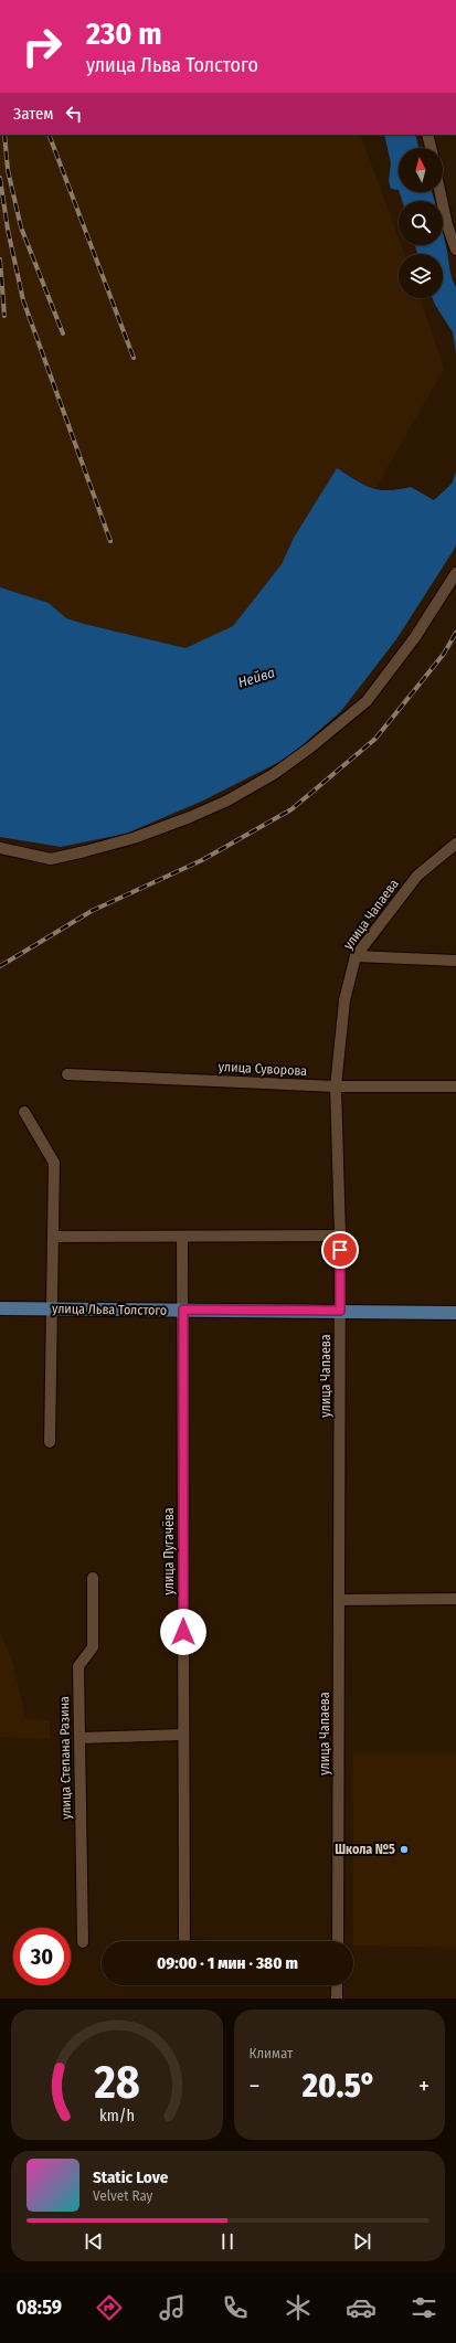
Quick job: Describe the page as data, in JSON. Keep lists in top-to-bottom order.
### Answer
{
  "streets": {
    "main road": ["улица Льва Толстого"],
    "street": [
      "улица Чапаева",
      "улица Суворова",
      "улица Пугачёва",
      "улица Степана Разина"
    ]
  },
  "crossings": [
    ["улица Чапаева", "улица Суворова"],
    ["улица Чапаева", "улица Льва Толстого"],
    ["улица Льва Толстого", "улица Пугачёва"]
  ],
  "water": ["Нейва"],
  "places": ["Школа №5"],
  "north": "top",
  "page": {
    "turn": ["230 m", "улица Льва Толстого"],
    "then": "Затем",
    "limit": "30",
    "trip": "09:00 · 1 мин · 380 m",
    "tile": "Климат",
    "heat": ["−", "20.5°", "+"],
    "song": ["Static Love", "Velvet Ray"],
    "tabs": "08:59",
    "gauge": ["28", "km/h"]
  }
}
